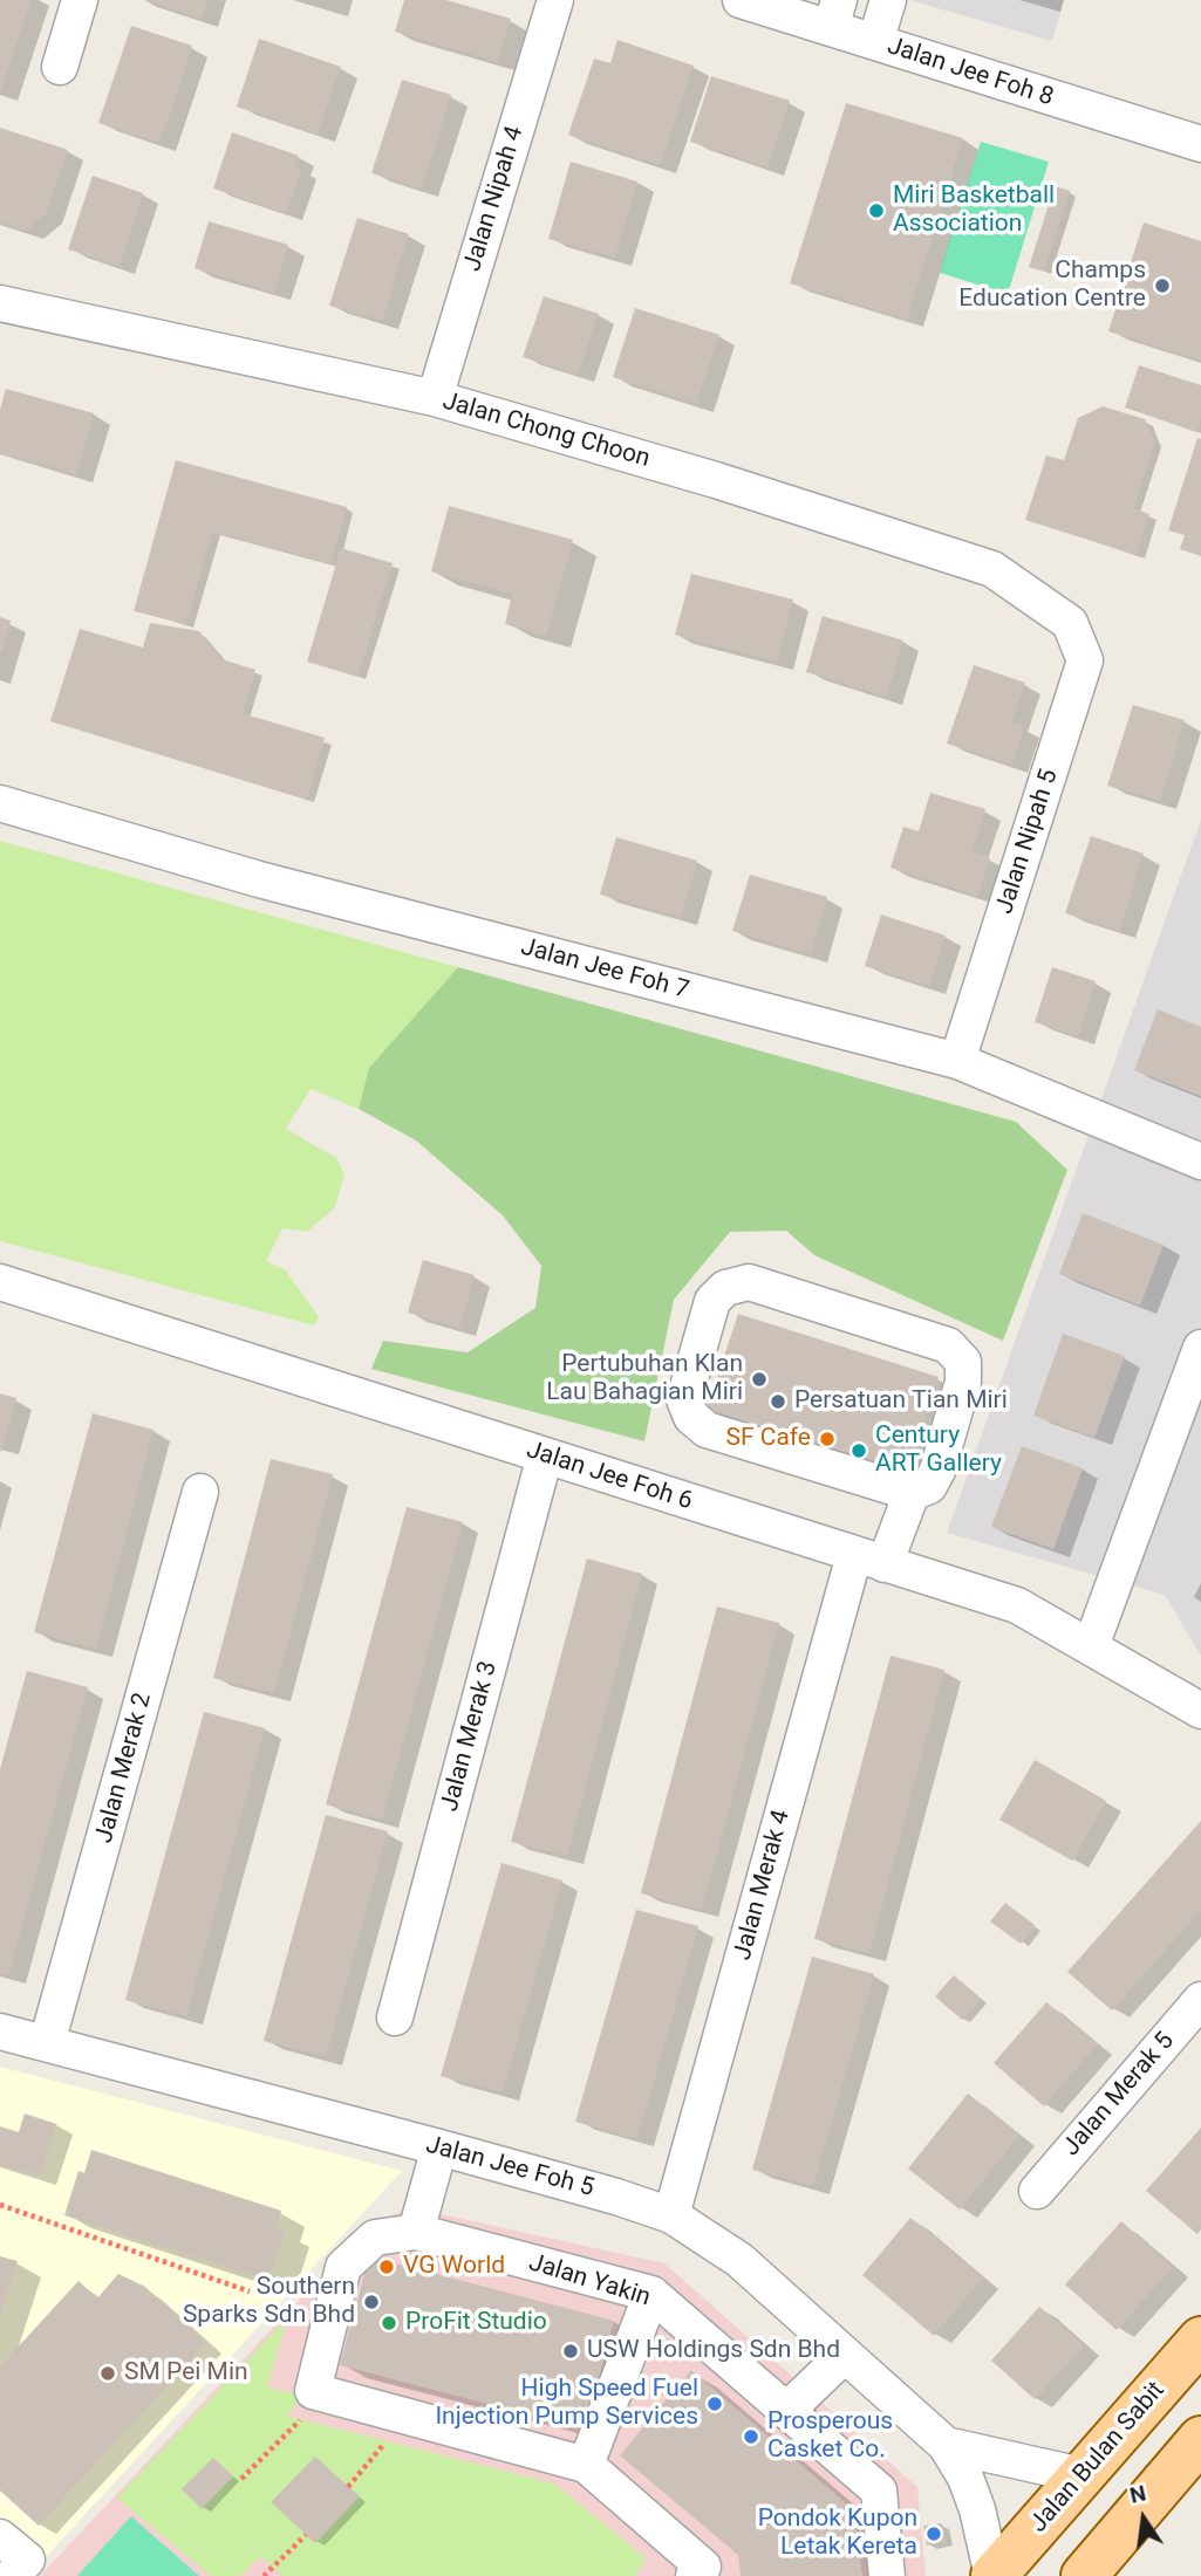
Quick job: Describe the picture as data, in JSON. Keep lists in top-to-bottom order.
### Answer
{
  "streets": {
    "main road": ["Jalan Bulan Sabit"],
    "street": [
      "Jalan Jee Foh 8",
      "Jalan Nipah 4",
      "Jalan Chong Choon",
      "Jalan Nipah 5",
      "Jalan Jee Foh 7",
      "Jalan Jee Foh 6",
      "Jalan Merak 3",
      "Jalan Merak 2",
      "Jalan Merak 4",
      "Jalan Merak 5",
      "Jalan Jee Foh 5",
      "Jalan Yakin"
    ]
  },
  "crossings": [
    ["Jalan Nipah 4", "Jalan Chong Choon"],
    ["Jalan Chong Choon", "Jalan Nipah 5"],
    ["Jalan Nipah 5", "Jalan Jee Foh 7"],
    ["Jalan Jee Foh 6", "Jalan Merak 3"],
    ["Jalan Jee Foh 6", "Jalan Merak 4"],
    ["Jalan Merak 2", "Jalan Jee Foh 5"],
    ["Jalan Merak 4", "Jalan Jee Foh 5"],
    ["Jalan Jee Foh 5", "Jalan Bulan Sabit"]
  ],
  "places": [
    "Miri Basketball Association",
    "Champs Education Centre",
    "Pertubuhan Klan Lau Bahagian Miri",
    "Persatuan Tian Miri",
    "SF Cafe",
    "Century ART Gallery",
    "VG World",
    "Southern Sparks Sdn Bhd",
    "ProFit Studio",
    "USW Holdings Sdn Bhd",
    "SM Pei Min",
    "High Speed Fuel Injection Pump Services",
    "Prosperous Casket Co.",
    "Pondok Kupon Letak Kereta"
  ],
  "north": "top"
}
